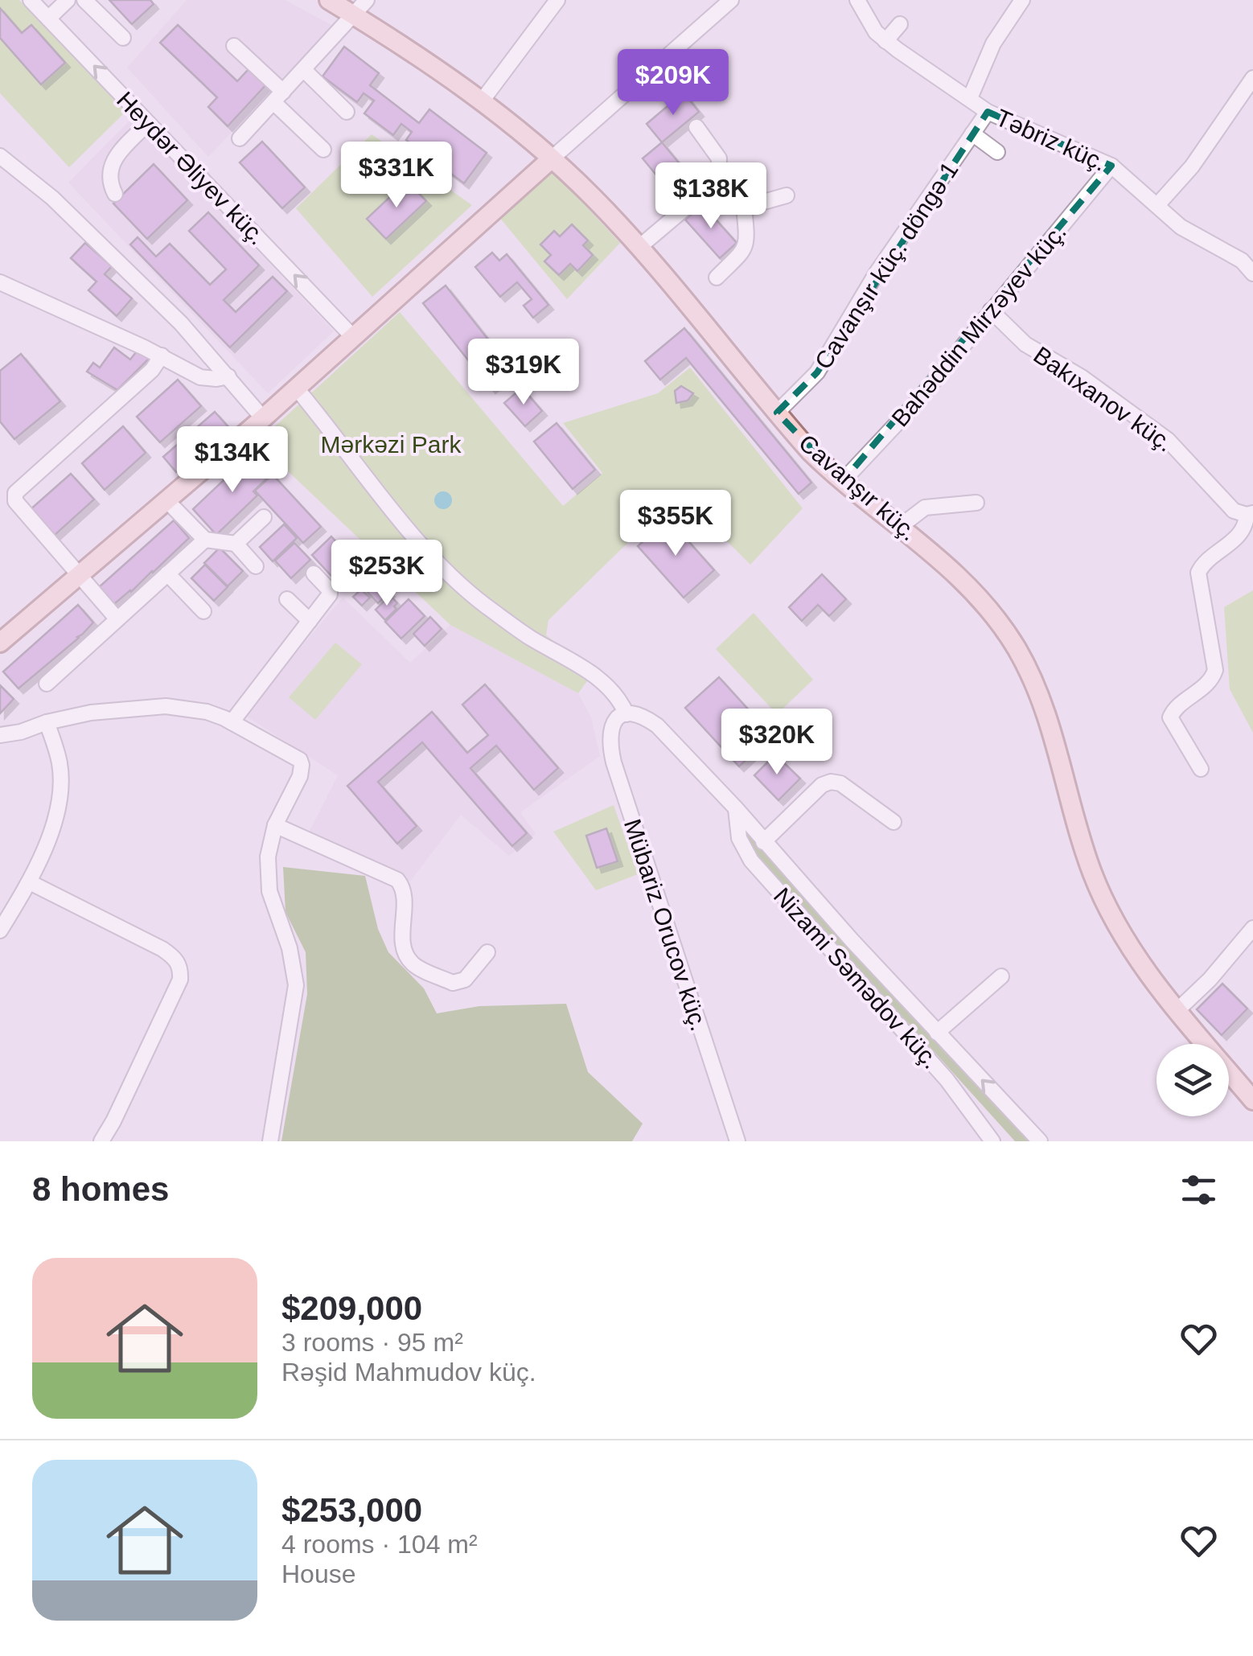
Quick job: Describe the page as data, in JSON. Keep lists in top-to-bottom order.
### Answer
{
  "streets": {
    "main road": ["Cavanşır küç."],
    "street": [
      "Təbriz küç.",
      "Heydər Əliyev küç.",
      "Cavanşır küç. döngə 1",
      "Bahəddin Mirzəyev küç.",
      "Bakıxanov küç.",
      "Mübariz Orucov küç.",
      "Nizami Səmədov küç."
    ]
  },
  "crossings": [
    ["Təbriz küç.", "Cavanşır küç. döngə 1"],
    ["Təbriz küç.", "Bahəddin Mirzəyev küç."],
    ["Cavanşır küç. döngə 1", "Cavanşır küç."],
    ["Bahəddin Mirzəyev küç.", "Bakıxanov küç."],
    ["Bahəddin Mirzəyev küç.", "Cavanşır küç."]
  ],
  "parks": ["Mərkəzi Park"],
  "page": {
    "price": [
      "$209K",
      "$331K",
      "$138K",
      "$319K",
      "$134K",
      "$355K",
      "$253K",
      "$320K"
    ],
    "heading": "8 homes",
    "list": [
      {
        "name": "$209,000",
        "note": "3 rooms · 95 m² · Rəşid Mahmudov küç."
      },
      {
        "name": "$253,000",
        "note": "4 rooms · 104 m² · House"
      }
    ]
  }
}
